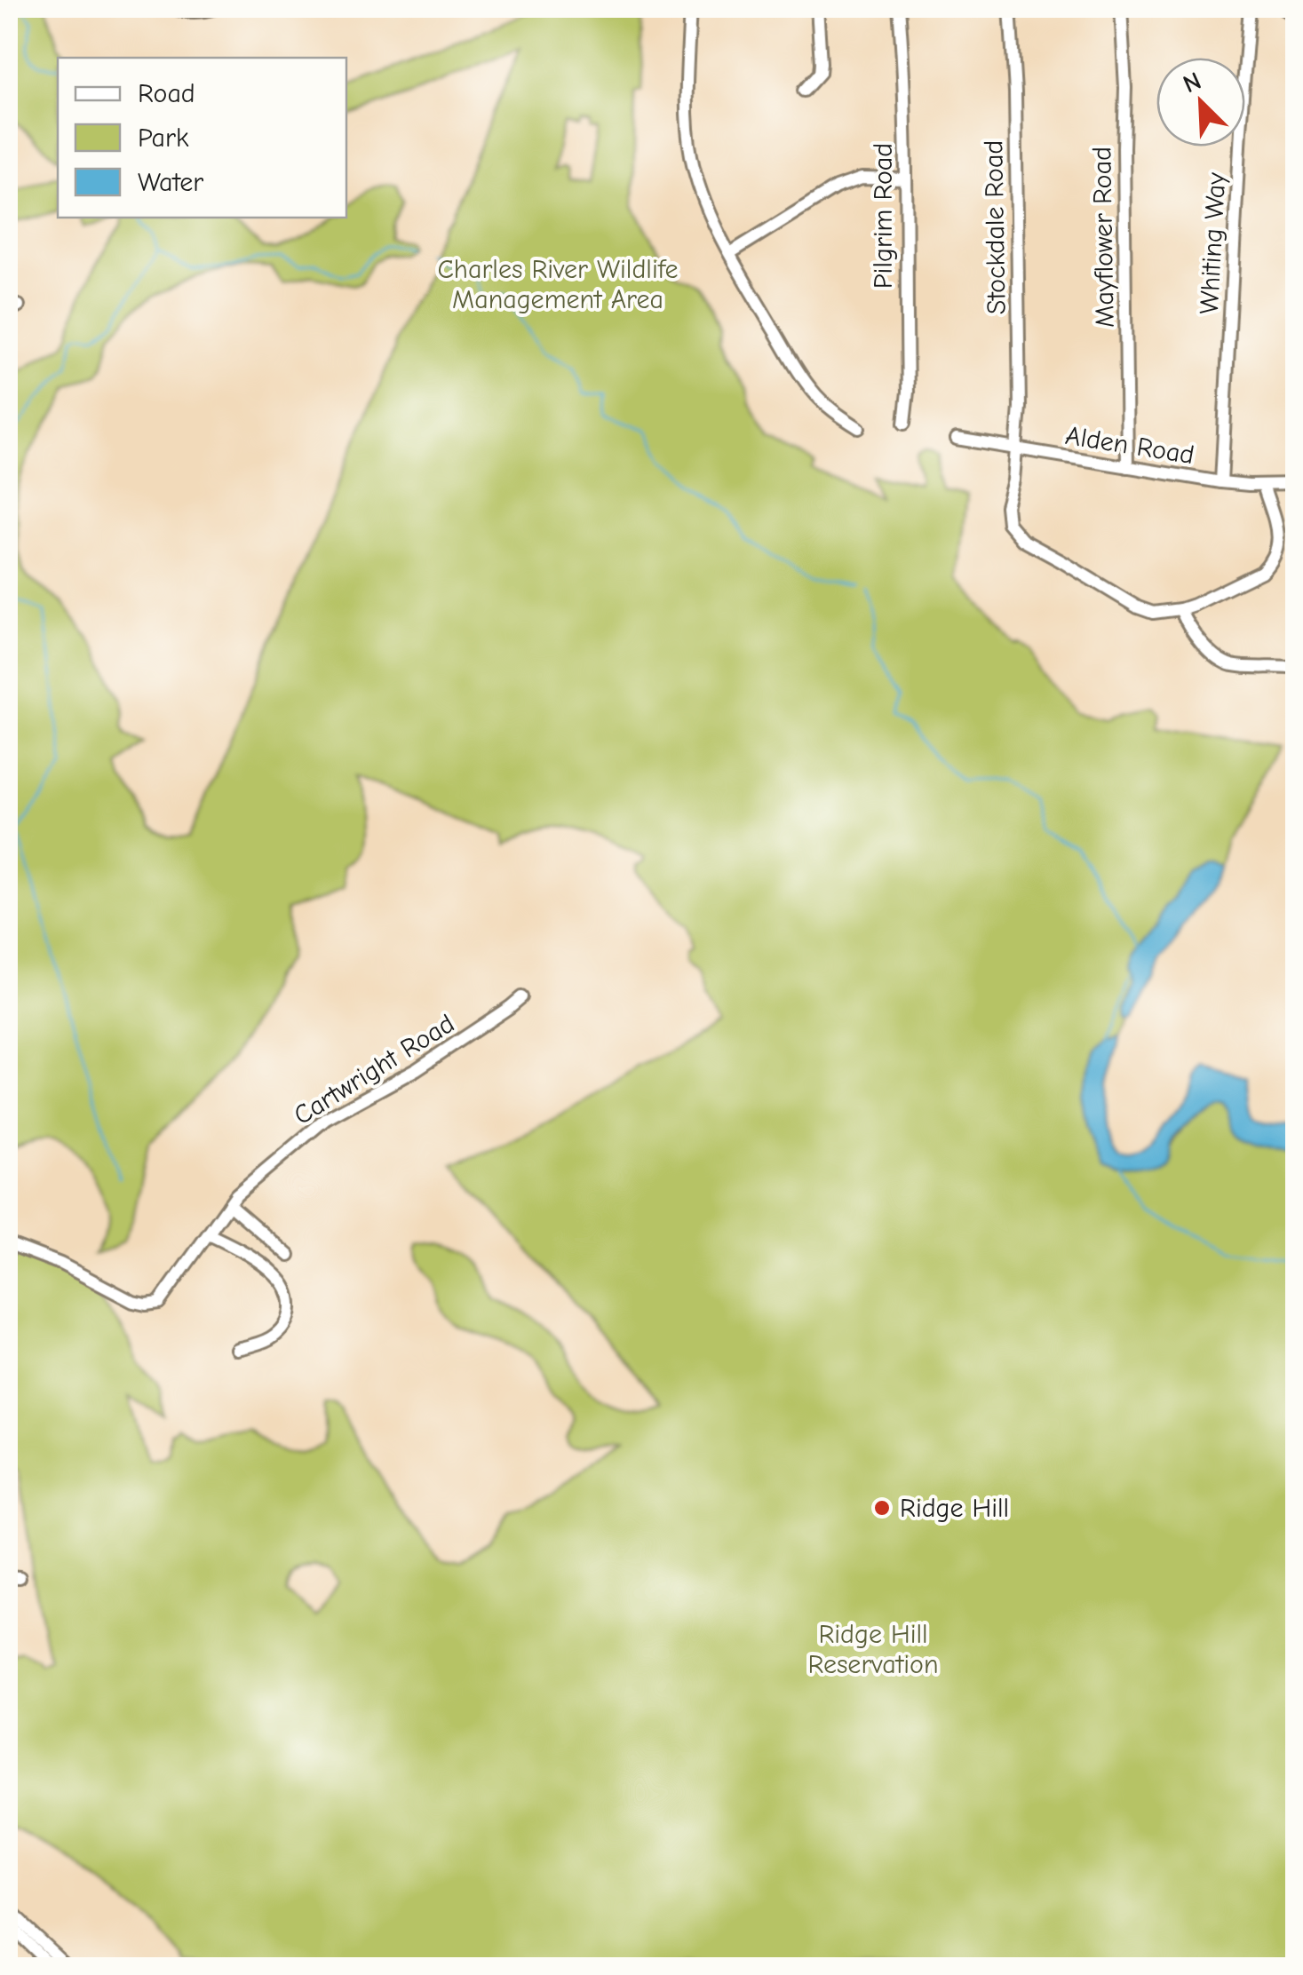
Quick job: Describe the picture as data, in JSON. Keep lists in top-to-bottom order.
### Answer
{
  "streets": {
    "street": [
      "Pilgrim Road",
      "Stockdale Road",
      "Mayflower Road",
      "Whiting Way",
      "Alden Road",
      "Cartwright Road"
    ]
  },
  "crossings": [
    ["Stockdale Road", "Alden Road"],
    ["Mayflower Road", "Alden Road"],
    ["Whiting Way", "Alden Road"]
  ],
  "parks": ["Charles River Wildlife Management Area", "Ridge Hill Reservation"],
  "places": ["Ridge Hill"],
  "legend": ["Road", "Park", "Water"],
  "north": "top left"
}
